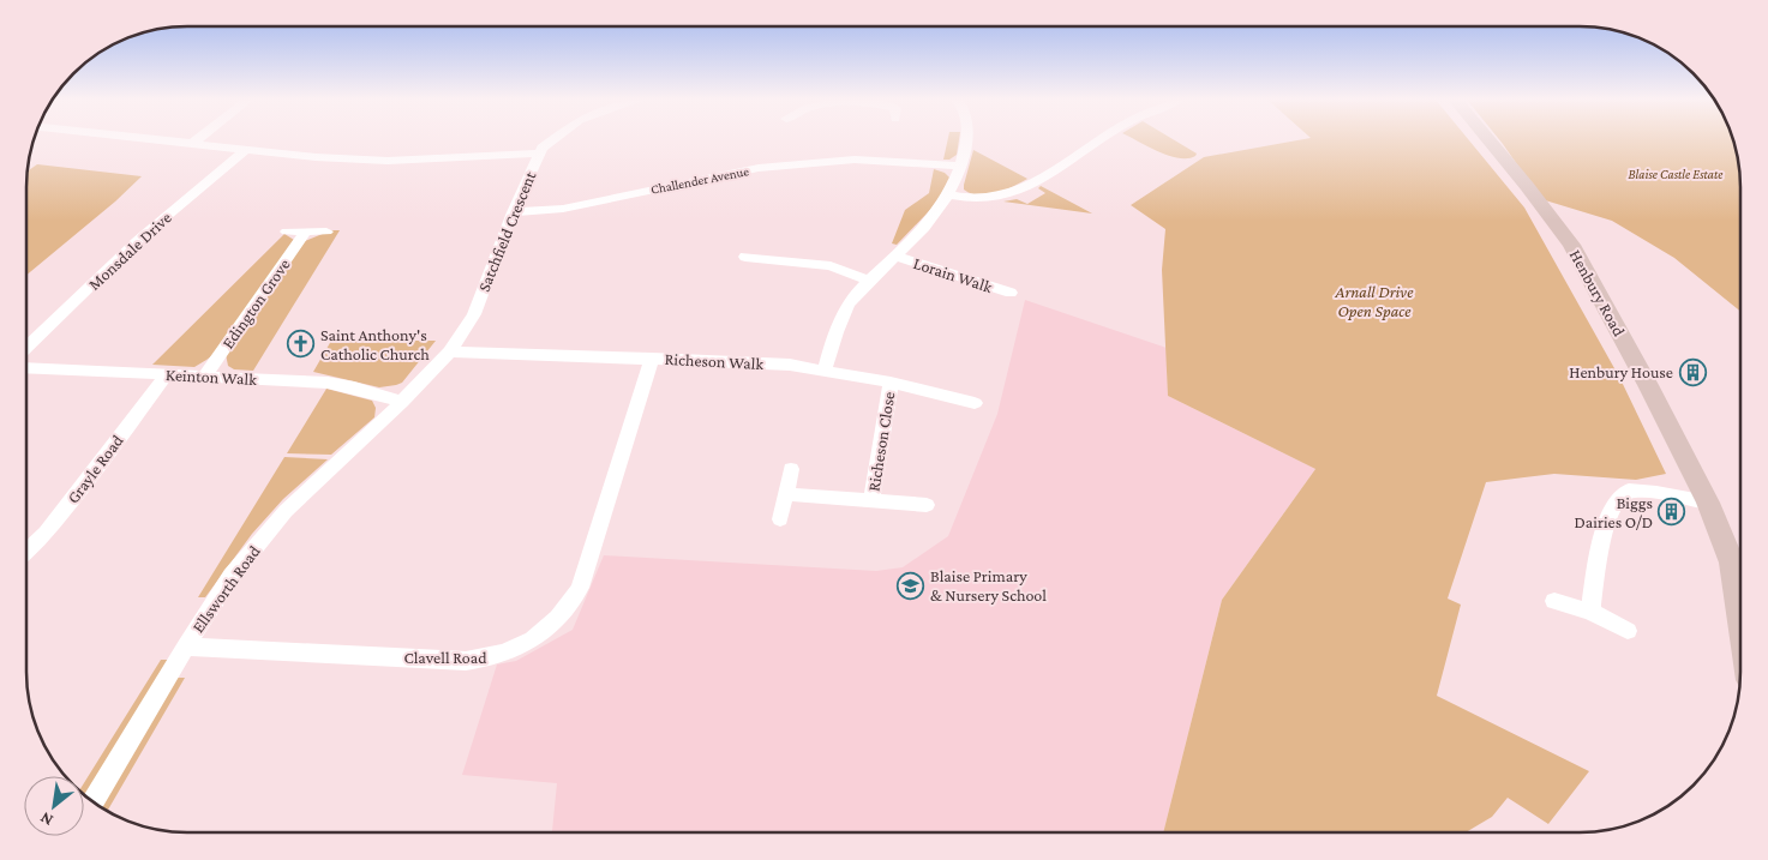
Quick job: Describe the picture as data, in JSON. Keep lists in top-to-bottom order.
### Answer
{
  "streets": {
    "main road": ["Henbury Road"],
    "street": [
      "Challender Avenue",
      "Satchfield Crescent",
      "Monsdale Drive",
      "Lorain Walk",
      "Edington Grove",
      "Richeson Walk",
      "Keinton Walk",
      "Richeson Close",
      "Grayle Road",
      "Ellsworth Road",
      "Clavell Road"
    ]
  },
  "crossings": [
    ["Challender Avenue", "Satchfield Crescent"],
    ["Satchfield Crescent", "Richeson Walk"],
    ["Satchfield Crescent", "Keinton Walk"],
    ["Satchfield Crescent", "Ellsworth Road"],
    ["Edington Grove", "Keinton Walk"],
    ["Richeson Walk", "Richeson Close"],
    ["Richeson Walk", "Clavell Road"],
    ["Keinton Walk", "Grayle Road"],
    ["Keinton Walk", "Ellsworth Road"],
    ["Ellsworth Road", "Clavell Road"]
  ],
  "parks": ["Blaise Castle Estate", "Arnall Drive Open Space"],
  "places": {
    "church": ["Saint Anthony's Catholic Church"],
    "building": ["Henbury House", "Biggs Dairies O/D"],
    "school or university": ["Blaise Primary & Nursery School"]
  },
  "north": "bottom left"
}
